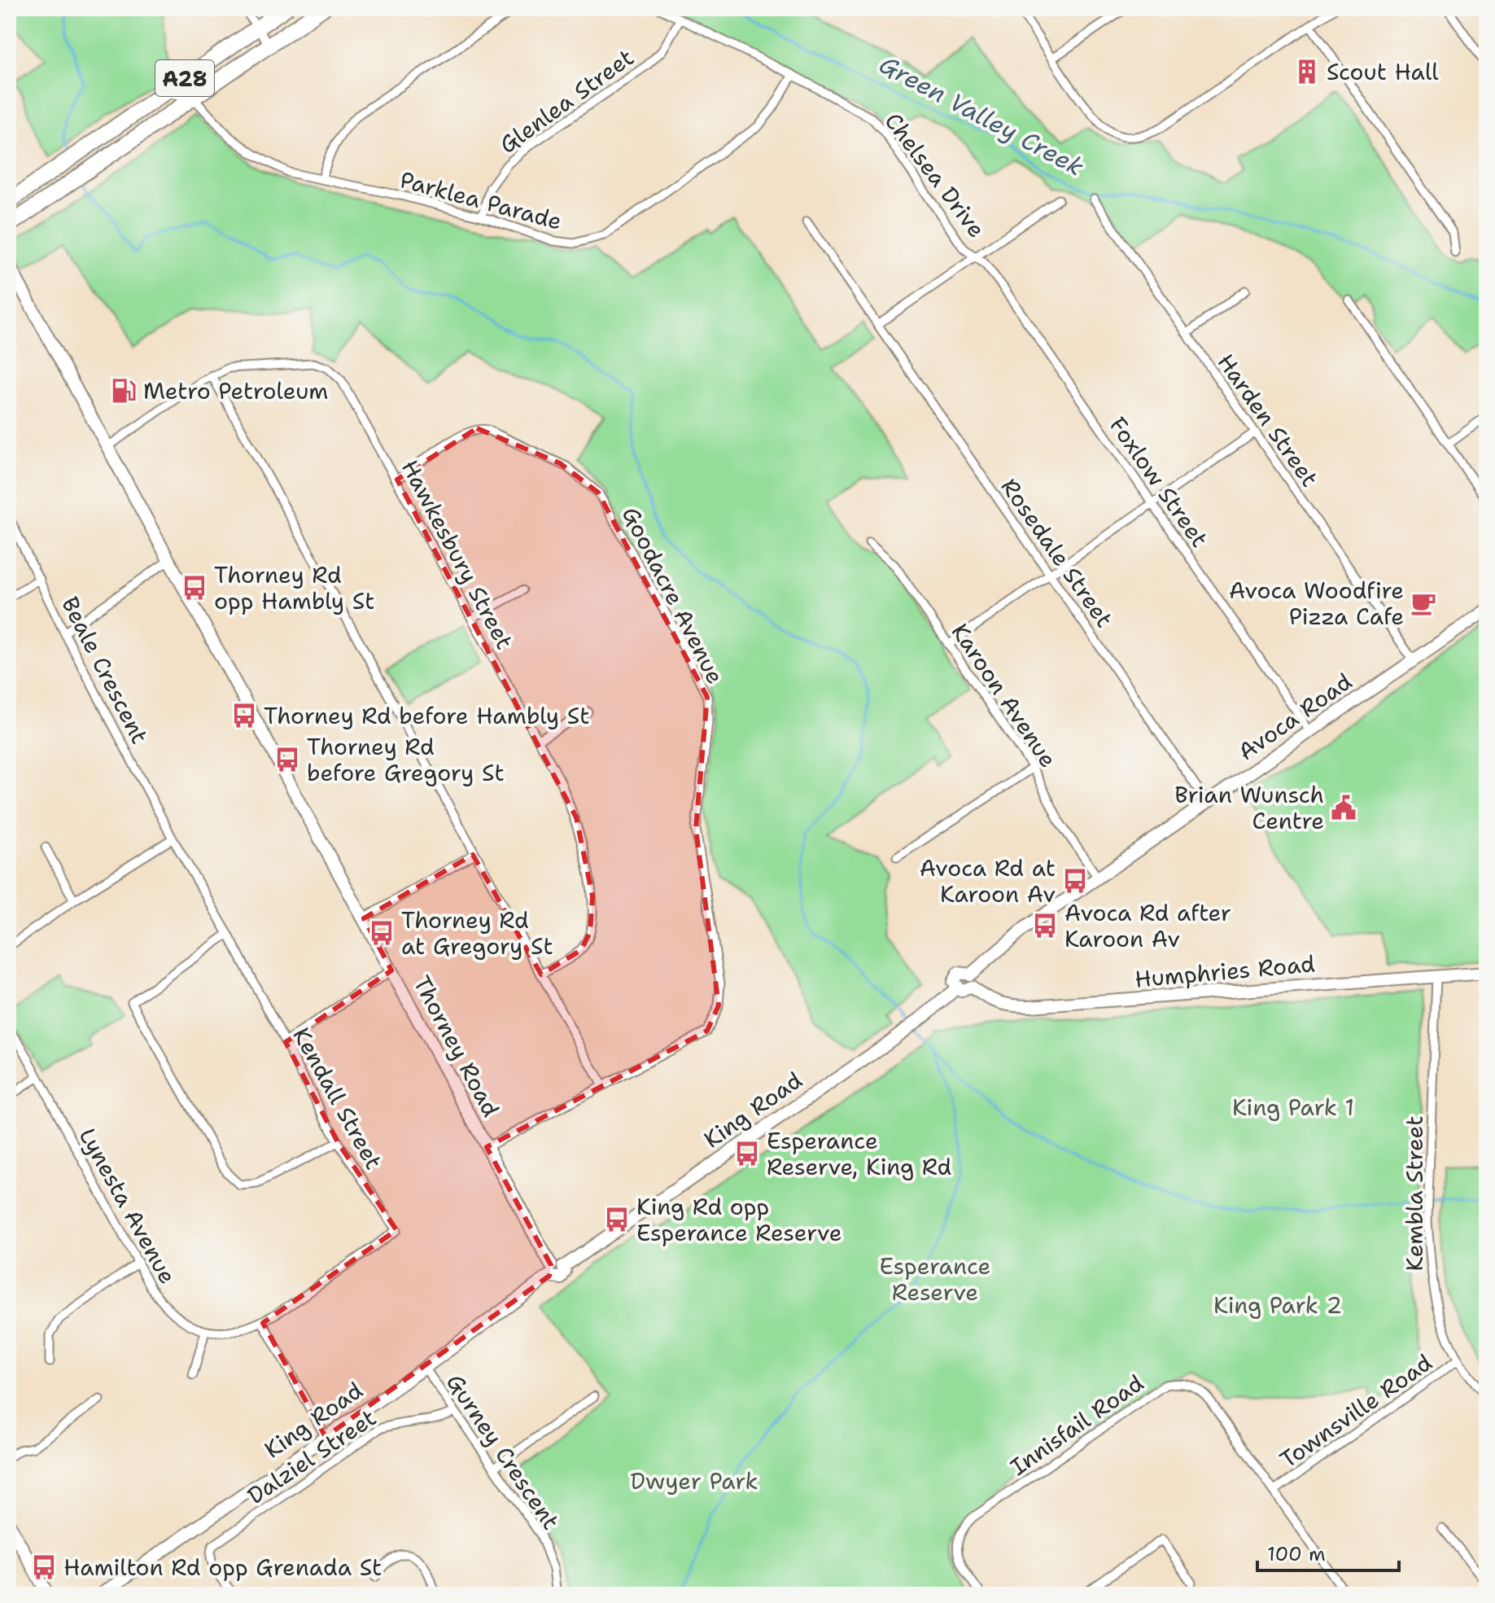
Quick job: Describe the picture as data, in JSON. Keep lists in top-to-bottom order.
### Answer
{
  "streets": {
    "highway": ["A28"],
    "main road": [
      "Avoca Road",
      "Humphries Road",
      "Thorney Road",
      "King Road"
    ],
    "street": [
      "Glenlea Street",
      "Chelsea Drive",
      "Parklea Parade",
      "Harden Street",
      "Foxlow Street",
      "Rosedale Street",
      "Hawkesbury Street",
      "Goodacre Avenue",
      "Beale Crescent",
      "Karoon Avenue",
      "Kendall Street",
      "Kembla Street",
      "Lynesta Avenue",
      "Townsville Road",
      "Innisfail Road",
      "Gurney Crescent",
      "Dalziel Street"
    ]
  },
  "crossings": [
    ["A28", "Parklea Parade"],
    ["Glenlea Street", "Chelsea Drive"],
    ["Glenlea Street", "Parklea Parade"],
    ["Chelsea Drive", "Parklea Parade"],
    ["Chelsea Drive", "Foxlow Street"],
    ["Harden Street", "Avoca Road"],
    ["Foxlow Street", "Avoca Road"],
    ["Rosedale Street", "Avoca Road"],
    ["Hawkesbury Street", "Goodacre Avenue"],
    ["Hawkesbury Street", "Thorney Road"],
    ["Goodacre Avenue", "Thorney Road"],
    ["Beale Crescent", "Kendall Street"],
    ["Karoon Avenue", "Avoca Road"],
    ["Avoca Road", "Humphries Road"],
    ["Avoca Road", "King Road"],
    ["Humphries Road", "Kembla Street"],
    ["Thorney Road", "King Road"],
    ["Kendall Street", "Lynesta Avenue"],
    ["King Road", "Gurney Crescent"],
    ["Kembla Street", "Townsville Road"],
    ["Townsville Road", "Innisfail Road"],
    ["Gurney Crescent", "Dalziel Street"]
  ],
  "water": ["Green Valley Creek"],
  "parks": [
    "King Park 1",
    "Esperance Reserve",
    "King Park 2",
    "Dwyer Park"
  ],
  "places": {
    "building": ["Scout Hall"],
    "fuel station": ["Metro Petroleum"],
    "bus stop": [
      "Thorney Rd opp Hambly St",
      "Thorney Rd before Hambly St",
      "Thorney Rd before Gregory St",
      "Avoca Rd at Karoon Av",
      "Avoca Rd after Karoon Av",
      "Thorney Rd at Gregory St",
      "Esperance Reserve, King Rd",
      "King Rd opp Esperance Reserve",
      "Hamilton Rd opp Grenada St"
    ],
    "cafe": ["Avoca Woodfire Pizza Cafe"],
    "public building": ["Brian Wunsch Centre"]
  },
  "scale_bar": "100 m"
}
